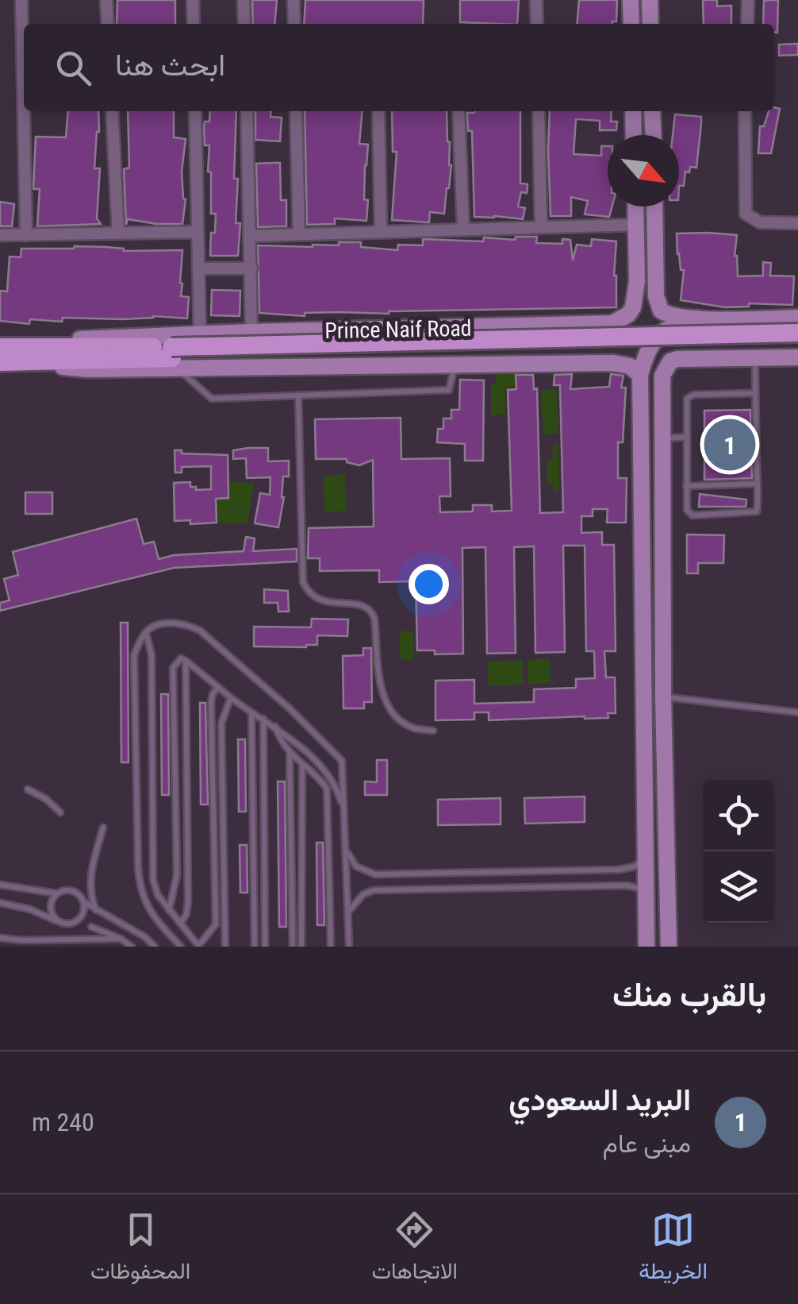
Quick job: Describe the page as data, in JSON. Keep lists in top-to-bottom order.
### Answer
{
  "streets": {
    "main road": ["Prince Naif Road"]
  },
  "north": "bottom right",
  "page": {
    "search": "ابحث هنا",
    "pins": "1",
    "heading": "بالقرب منك",
    "list": [
      {
        "mark": "1",
        "name": "البريد السعودي",
        "note": "مبنى عام",
        "value": "240 m"
      }
    ],
    "nav": ["الخريطة", "الاتجاهات", "المحفوظات"]
  }
}
